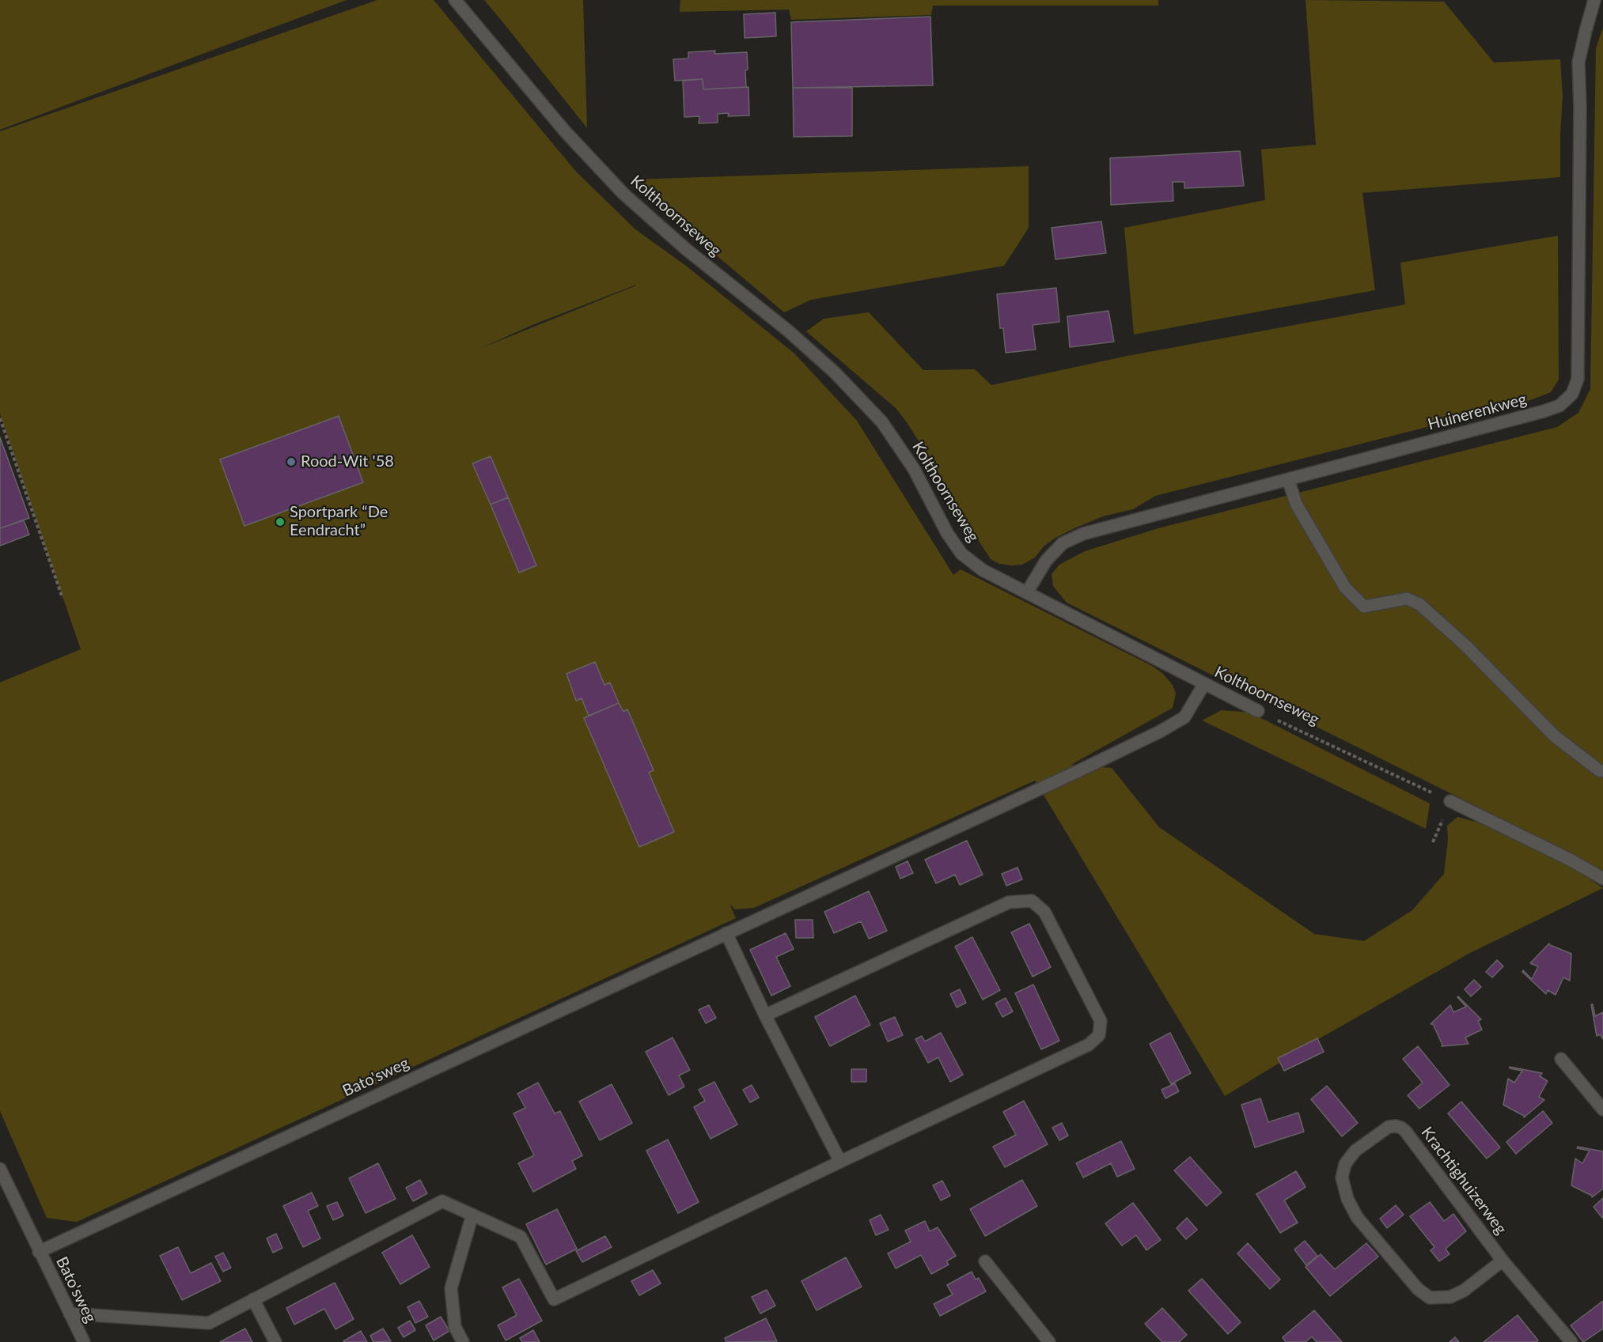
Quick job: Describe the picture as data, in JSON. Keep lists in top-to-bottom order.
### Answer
{
  "streets": {
    "street": [
      "Kolthoornseweg",
      "Huinerenkweg",
      "Bato'sweg",
      "Krachtighuizerweg"
    ]
  },
  "crossings": [
    ["Kolthoornseweg", "Huinerenkweg"],
    ["Kolthoornseweg", "Bato'sweg"]
  ],
  "places": ["Rood-Wit '58", "Sportpark “De Eendracht”"]
}
